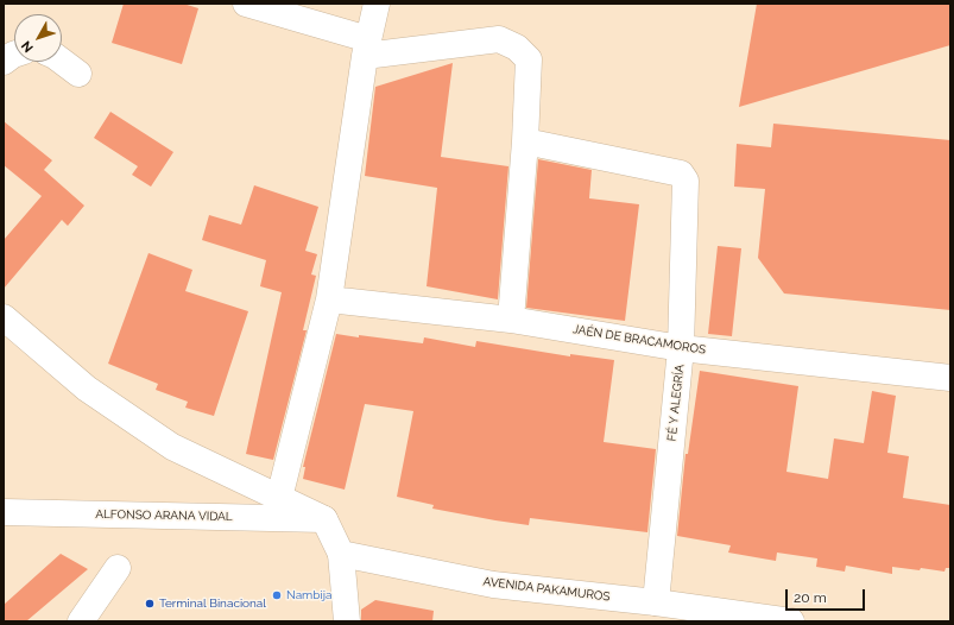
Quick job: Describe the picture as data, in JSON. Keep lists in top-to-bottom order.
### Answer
{
  "streets": {
    "main road": [
      "JAÉN DE BRACAMOROS",
      "FÉ Y ALEGRÍA",
      "ALFONSO ARANA VIDAL",
      "AVENIDA PAKAMUROS"
    ]
  },
  "crossings": [
    ["JAÉN DE BRACAMOROS", "FÉ Y ALEGRÍA"],
    ["FÉ Y ALEGRÍA", "AVENIDA PAKAMUROS"]
  ],
  "places": ["Nambija", "Terminal Binacional"],
  "scale_bar": "20 m",
  "north": "bottom left"
}
